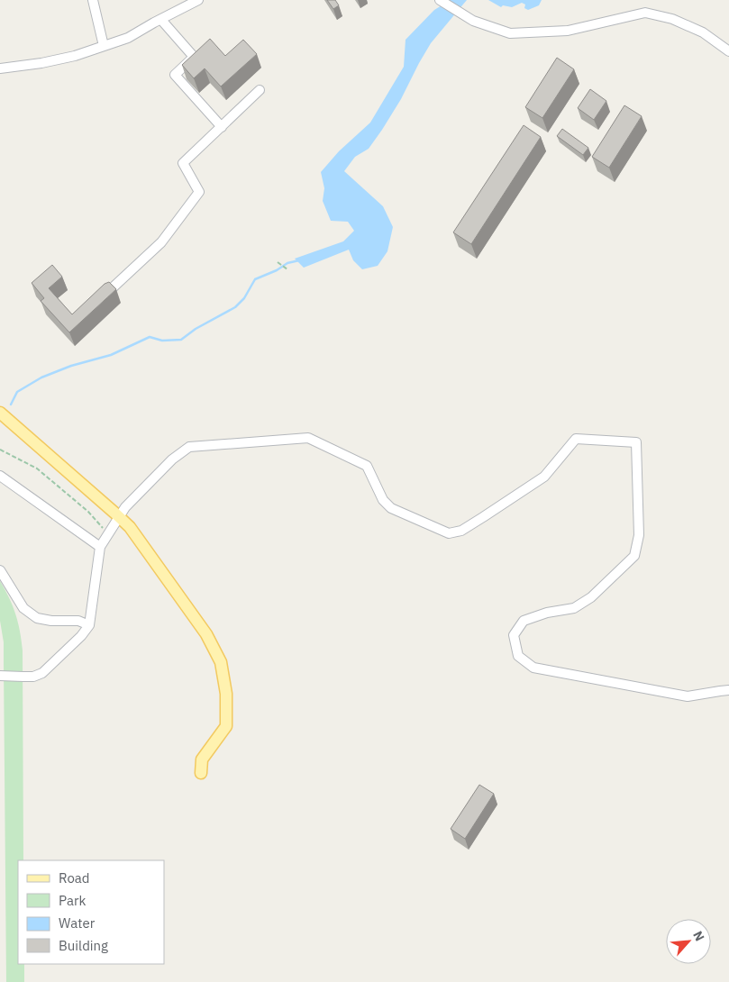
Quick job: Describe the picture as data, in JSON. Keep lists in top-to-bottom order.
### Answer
{
  "legend": [
    "Road",
    "Park",
    "Water",
    "Building"
  ],
  "north": "top right"
}
